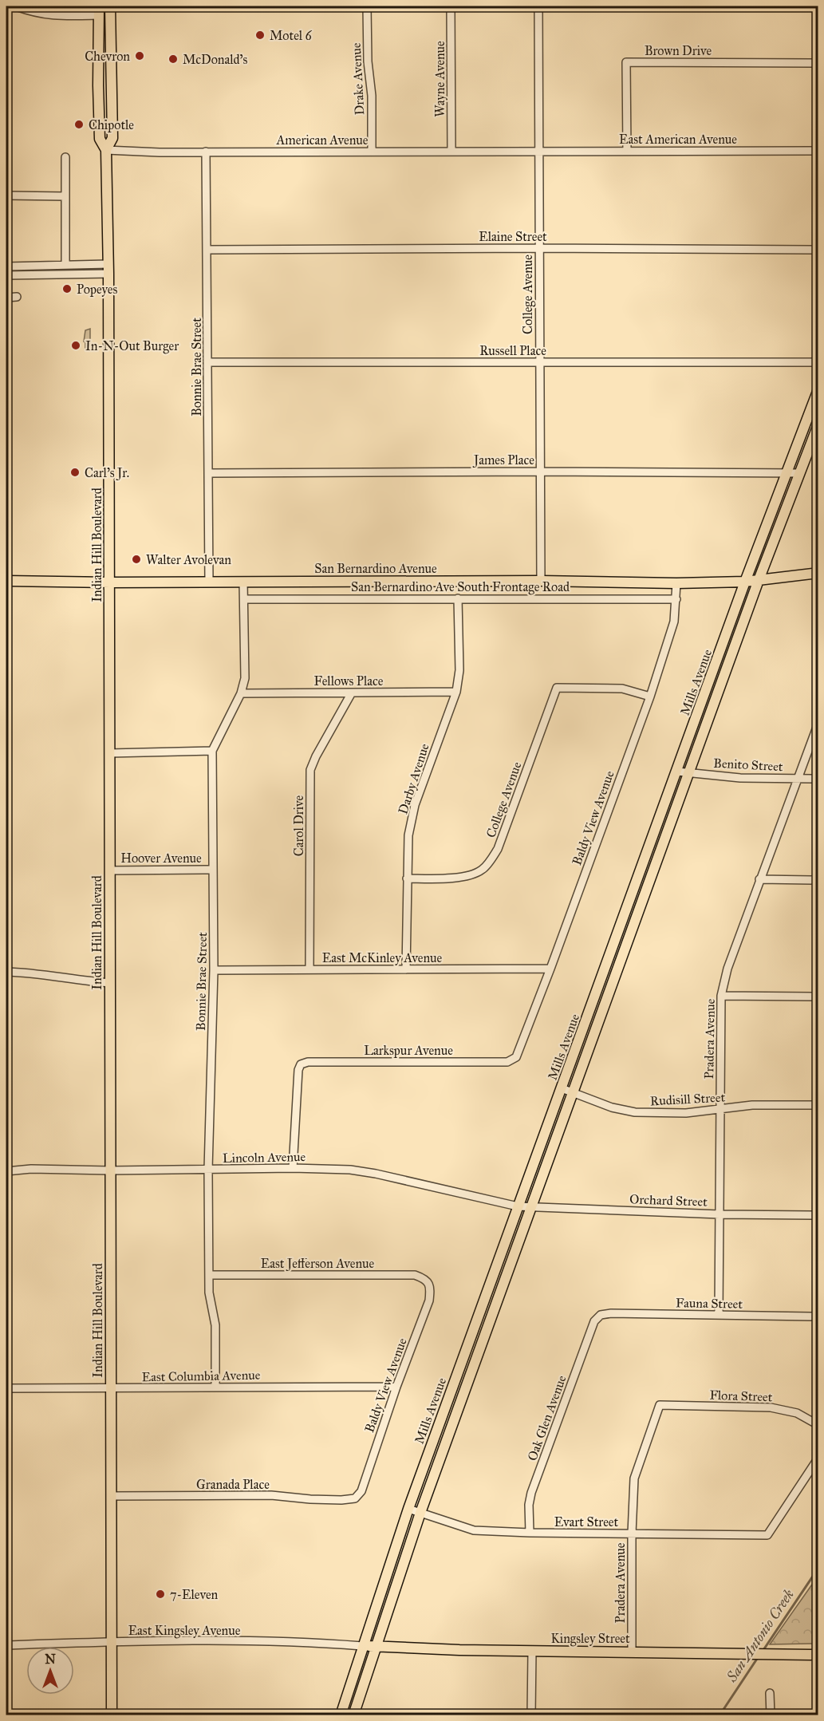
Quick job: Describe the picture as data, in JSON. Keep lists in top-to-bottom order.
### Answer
{
  "streets": {
    "main road": [
      "Indian Hill Boulevard",
      "San Bernardino Avenue",
      "Mills Avenue",
      "Kingsley Street"
    ],
    "street": [
      "Brown Drive",
      "Drake Avenue",
      "Wayne Avenue",
      "East American Avenue",
      "American Avenue",
      "Elaine Street",
      "College Avenue",
      "Russell Place",
      "Bonnie Brae Street",
      "James Place",
      "San Bernardino Ave South Frontage Road",
      "Fellows Place",
      "Benito Street",
      "Darby Avenue",
      "Baldy View Avenue",
      "Carol Drive",
      "Hoover Avenue",
      "East McKinley Avenue",
      "Pradera Avenue",
      "Larkspur Avenue",
      "Rudisill Street",
      "Lincoln Avenue",
      "Orchard Street",
      "East Jefferson Avenue",
      "Fauna Street",
      "East Columbia Avenue",
      "Flora Street",
      "Oak Glen Avenue",
      "Granada Place",
      "Evart Street",
      "East Kingsley Avenue"
    ]
  },
  "crossings": [
    ["Brown Drive", "East American Avenue"],
    ["Drake Avenue", "American Avenue"],
    ["Wayne Avenue", "American Avenue"],
    ["East American Avenue", "American Avenue"],
    ["East American Avenue", "College Avenue"],
    ["American Avenue", "College Avenue"],
    ["American Avenue", "Bonnie Brae Street"],
    ["American Avenue", "Indian Hill Boulevard"],
    ["Elaine Street", "College Avenue"],
    ["Elaine Street", "Bonnie Brae Street"],
    ["College Avenue", "Russell Place"],
    ["College Avenue", "James Place"],
    ["College Avenue", "San Bernardino Avenue"],
    ["College Avenue", "Darby Avenue"],
    ["College Avenue", "Baldy View Avenue"],
    ["Russell Place", "Bonnie Brae Street"],
    ["Bonnie Brae Street", "James Place"],
    ["Bonnie Brae Street", "San Bernardino Avenue"],
    ["Bonnie Brae Street", "San Bernardino Ave South Frontage Road"],
    ["Bonnie Brae Street", "Fellows Place"],
    ["Bonnie Brae Street", "Hoover Avenue"],
    ["Bonnie Brae Street", "East McKinley Avenue"],
    ["Bonnie Brae Street", "Lincoln Avenue"],
    ["Bonnie Brae Street", "East Jefferson Avenue"],
    ["Bonnie Brae Street", "East Columbia Avenue"],
    ["James Place", "Mills Avenue"],
    ["Indian Hill Boulevard", "San Bernardino Avenue"],
    ["Indian Hill Boulevard", "Hoover Avenue"],
    ["Indian Hill Boulevard", "Lincoln Avenue"],
    ["Indian Hill Boulevard", "East Columbia Avenue"],
    ["Indian Hill Boulevard", "Granada Place"],
    ["Indian Hill Boulevard", "East Kingsley Avenue"],
    ["San Bernardino Avenue", "Mills Avenue"],
    ["San Bernardino Avenue", "Baldy View Avenue"],
    ["San Bernardino Ave South Frontage Road", "Darby Avenue"],
    ["San Bernardino Ave South Frontage Road", "Baldy View Avenue"],
    ["Fellows Place", "Darby Avenue"],
    ["Fellows Place", "Carol Drive"],
    ["Mills Avenue", "Benito Street"],
    ["Mills Avenue", "Rudisill Street"],
    ["Mills Avenue", "Lincoln Avenue"],
    ["Mills Avenue", "Orchard Street"],
    ["Mills Avenue", "Evart Street"],
    ["Mills Avenue", "East Kingsley Avenue"],
    ["Mills Avenue", "Kingsley Street"],
    ["Benito Street", "Pradera Avenue"],
    ["Darby Avenue", "East McKinley Avenue"],
    ["Baldy View Avenue", "East McKinley Avenue"],
    ["Baldy View Avenue", "Larkspur Avenue"],
    ["Baldy View Avenue", "East Jefferson Avenue"],
    ["Baldy View Avenue", "East Columbia Avenue"],
    ["Baldy View Avenue", "Granada Place"],
    ["Carol Drive", "East McKinley Avenue"],
    ["Pradera Avenue", "Rudisill Street"],
    ["Pradera Avenue", "Orchard Street"],
    ["Pradera Avenue", "Fauna Street"],
    ["Pradera Avenue", "Flora Street"],
    ["Pradera Avenue", "Evart Street"],
    ["Pradera Avenue", "Kingsley Street"],
    ["Larkspur Avenue", "Lincoln Avenue"],
    ["Lincoln Avenue", "Orchard Street"],
    ["Fauna Street", "Oak Glen Avenue"],
    ["Oak Glen Avenue", "Evart Street"],
    ["East Kingsley Avenue", "Kingsley Street"]
  ],
  "water": ["San Antonio Creek"],
  "places": [
    "Motel 6",
    "Chevron",
    "McDonald's",
    "Chipotle",
    "Popeyes",
    "In-N-Out Burger",
    "Carl's Jr.",
    "Walter Avolevan",
    "7-Eleven"
  ],
  "north": "top"
}
